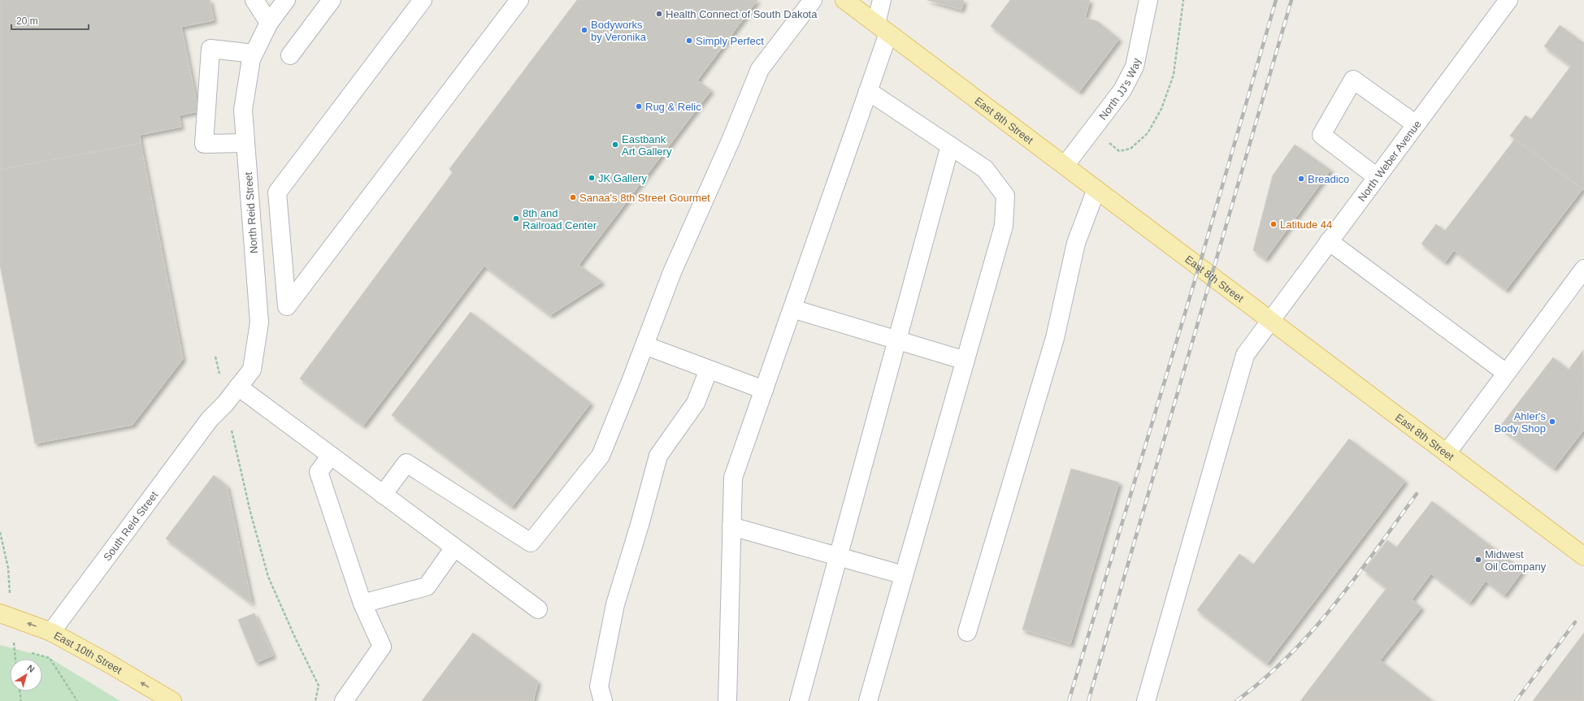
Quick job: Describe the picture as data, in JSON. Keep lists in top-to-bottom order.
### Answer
{
  "streets": {
    "main road": ["East 8th Street", "East 10th Street"],
    "street": [
      "North JJ's Way",
      "North Weber Avenue",
      "North Reid Street",
      "South Reid Street"
    ]
  },
  "crossings": [
    ["North JJ's Way", "East 8th Street"],
    ["East 8th Street", "North Weber Avenue"],
    ["North Reid Street", "South Reid Street"],
    ["South Reid Street", "East 10th Street"]
  ],
  "one_way": ["East 10th Street"],
  "places": [
    "Health Connect of South Dakota",
    "Bodyworks by Veronika",
    "Simply Perfect",
    "Rug & Relic",
    "Eastbank Art Gallery",
    "JK Gallery",
    "Breadico",
    "Sanaa's 8th Street Gourmet",
    "8th and Railroad Center",
    "Latitude 44",
    "Ahler's Body Shop",
    "Midwest Oil Company"
  ],
  "scale_bar": "20 m",
  "north": "top right"
}
